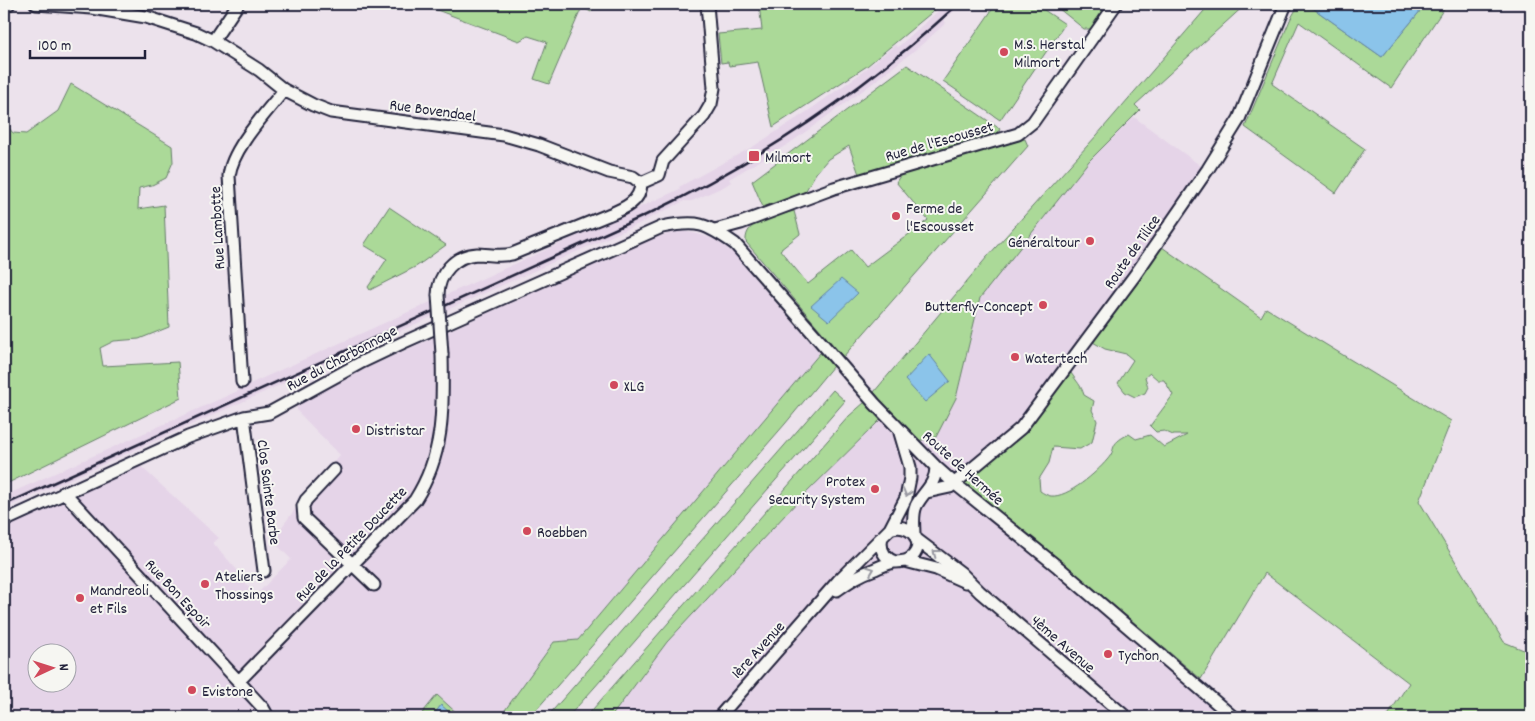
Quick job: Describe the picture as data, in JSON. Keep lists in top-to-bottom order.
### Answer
{
  "streets": {
    "street": [
      "Rue Bovendael",
      "Rue de l'Escousset",
      "Rue Lambotte",
      "Route de Tilice",
      "Rue du Charbonnage",
      "Route de Hermée",
      "Clos Sainte Barbe",
      "Rue de la Petite Doucette",
      "Rue Bon Espoir",
      "4ème Avenue",
      "1ère Avenue"
    ]
  },
  "crossings": [
    ["Rue Bovendael", "Rue Lambotte"],
    ["Rue Bovendael", "Rue de la Petite Doucette"],
    ["Rue de l'Escousset", "Route de Hermée"],
    ["Route de Tilice", "Route de Hermée"],
    ["Rue du Charbonnage", "Route de Hermée"],
    ["Rue du Charbonnage", "Clos Sainte Barbe"],
    ["Rue du Charbonnage", "Rue Bon Espoir"],
    ["Route de Hermée", "1ère Avenue"],
    ["Rue de la Petite Doucette", "Rue Bon Espoir"],
    ["4ème Avenue", "1ère Avenue"]
  ],
  "places": {
    "other": [
      "M.S. Herstal Milmort",
      "Ferme de l'Escousset",
      "Généraltour",
      "Butterfly-Concept",
      "Watertech",
      "XLG",
      "Distristar",
      "Protex Security System",
      "Roebben",
      "Ateliers Thossings",
      "Mandreoli et Fils",
      "Tychon",
      "Evistone"
    ],
    "transit": ["Milmort"]
  },
  "scale_bar": "100 m",
  "north": "right"
}
